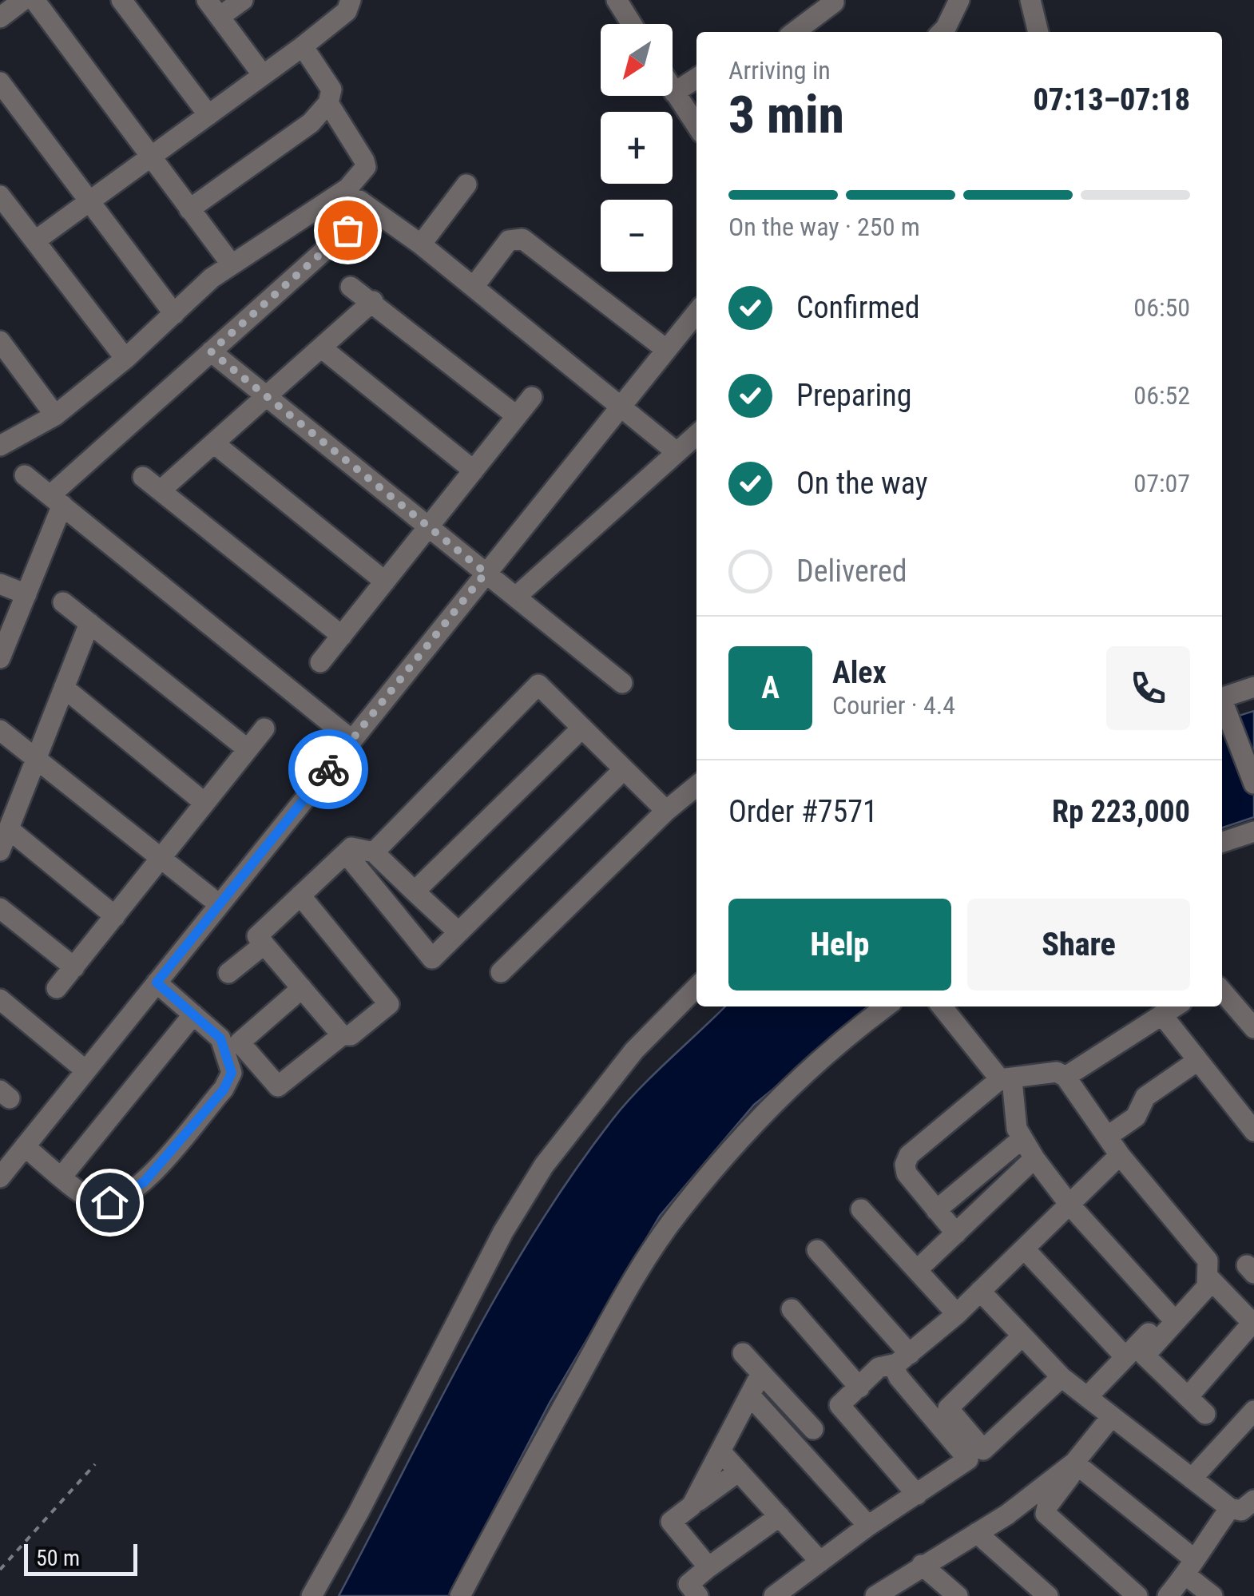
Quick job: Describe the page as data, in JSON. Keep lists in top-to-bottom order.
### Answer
{
  "scale_bar": "50 m",
  "north": "bottom left",
  "page": {
    "map_buttons": ["+", "−"],
    "heading": ["3 min", "Arriving in", "07:13–07:18"],
    "panel": [
      "Alex",
      "Courier · 4.4",
      "Order #7571",
      "Rp 223,000"
    ],
    "bar": "On the way · 250 m",
    "list": [
      ["Confirmed", "06:50"],
      ["Preparing", "06:52"],
      ["On the way", "07:07"],
      "Delivered"
    ],
    "round": "A",
    "buttons": ["Help", "Share"],
    "scale": "50 m"
  }
}
